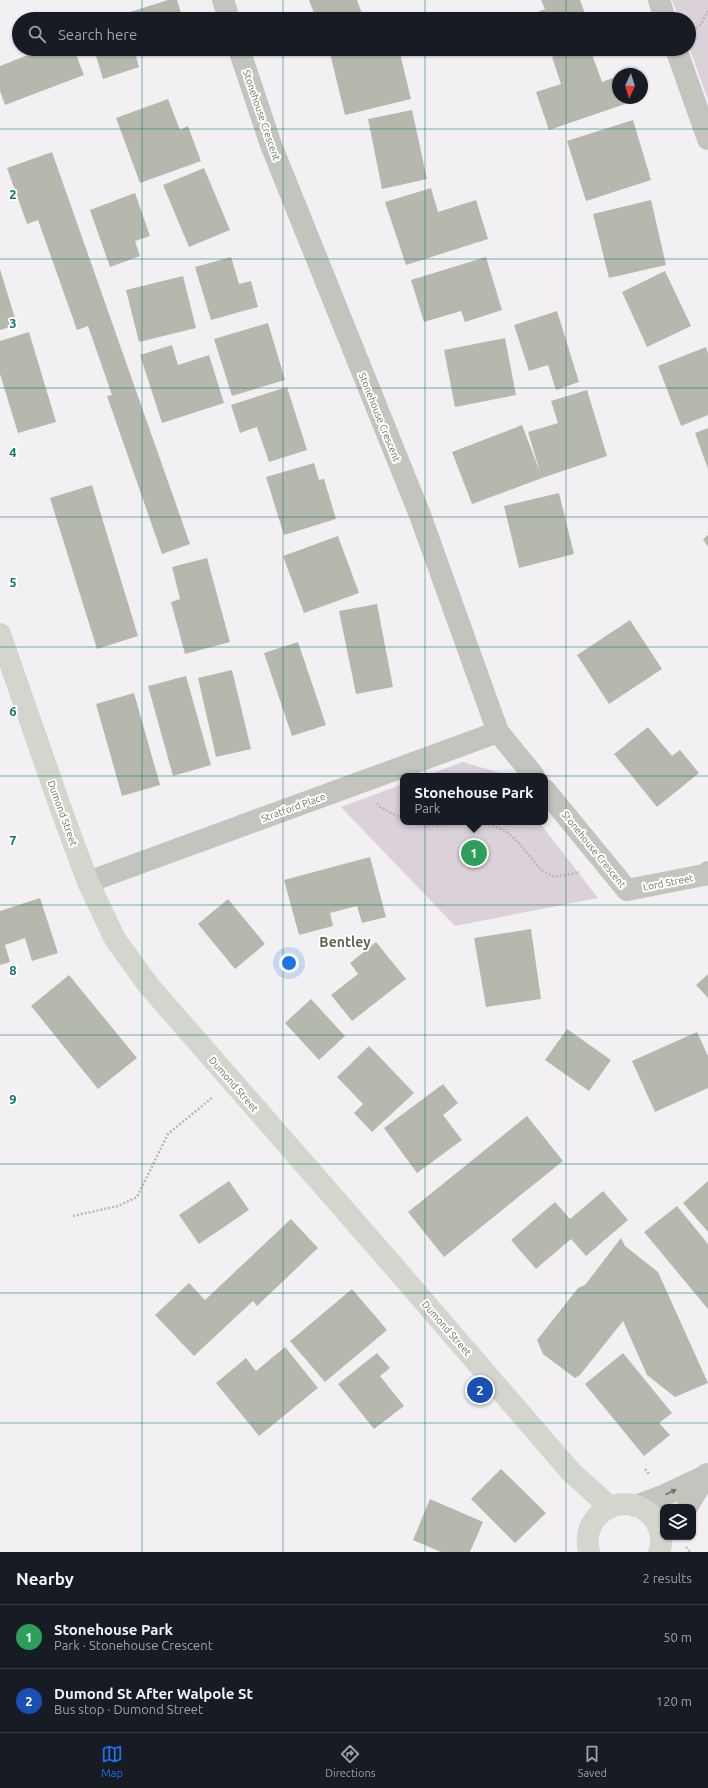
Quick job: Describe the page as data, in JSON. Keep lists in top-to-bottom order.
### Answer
{
  "streets": {
    "street": [
      "Stonehouse Crescent",
      "Stratford Place",
      "Dumond Street",
      "Lord Street"
    ]
  },
  "crossings": [
    ["Stonehouse Crescent", "Stratford Place"],
    ["Stonehouse Crescent", "Lord Street"],
    ["Stratford Place", "Dumond Street"]
  ],
  "districts": ["Bentley"],
  "north": "bottom",
  "page": {
    "search": "Search here",
    "popup": ["Stonehouse Park", "Park"],
    "pins": ["1", "2"],
    "heading": ["Nearby", "2 results"],
    "list": [
      {
        "mark": "1",
        "name": "Stonehouse Park",
        "note": "Park · Stonehouse Crescent",
        "value": "50 m"
      },
      {
        "mark": "2",
        "name": "Dumond St After Walpole St",
        "note": "Bus stop · Dumond Street",
        "value": "120 m"
      }
    ],
    "nav": ["Map", "Directions", "Saved"]
  },
  "grid": {
    "rows": [
      "2",
      "3",
      "4",
      "5",
      "6",
      "7",
      "8",
      "9"
    ]
  }
}
